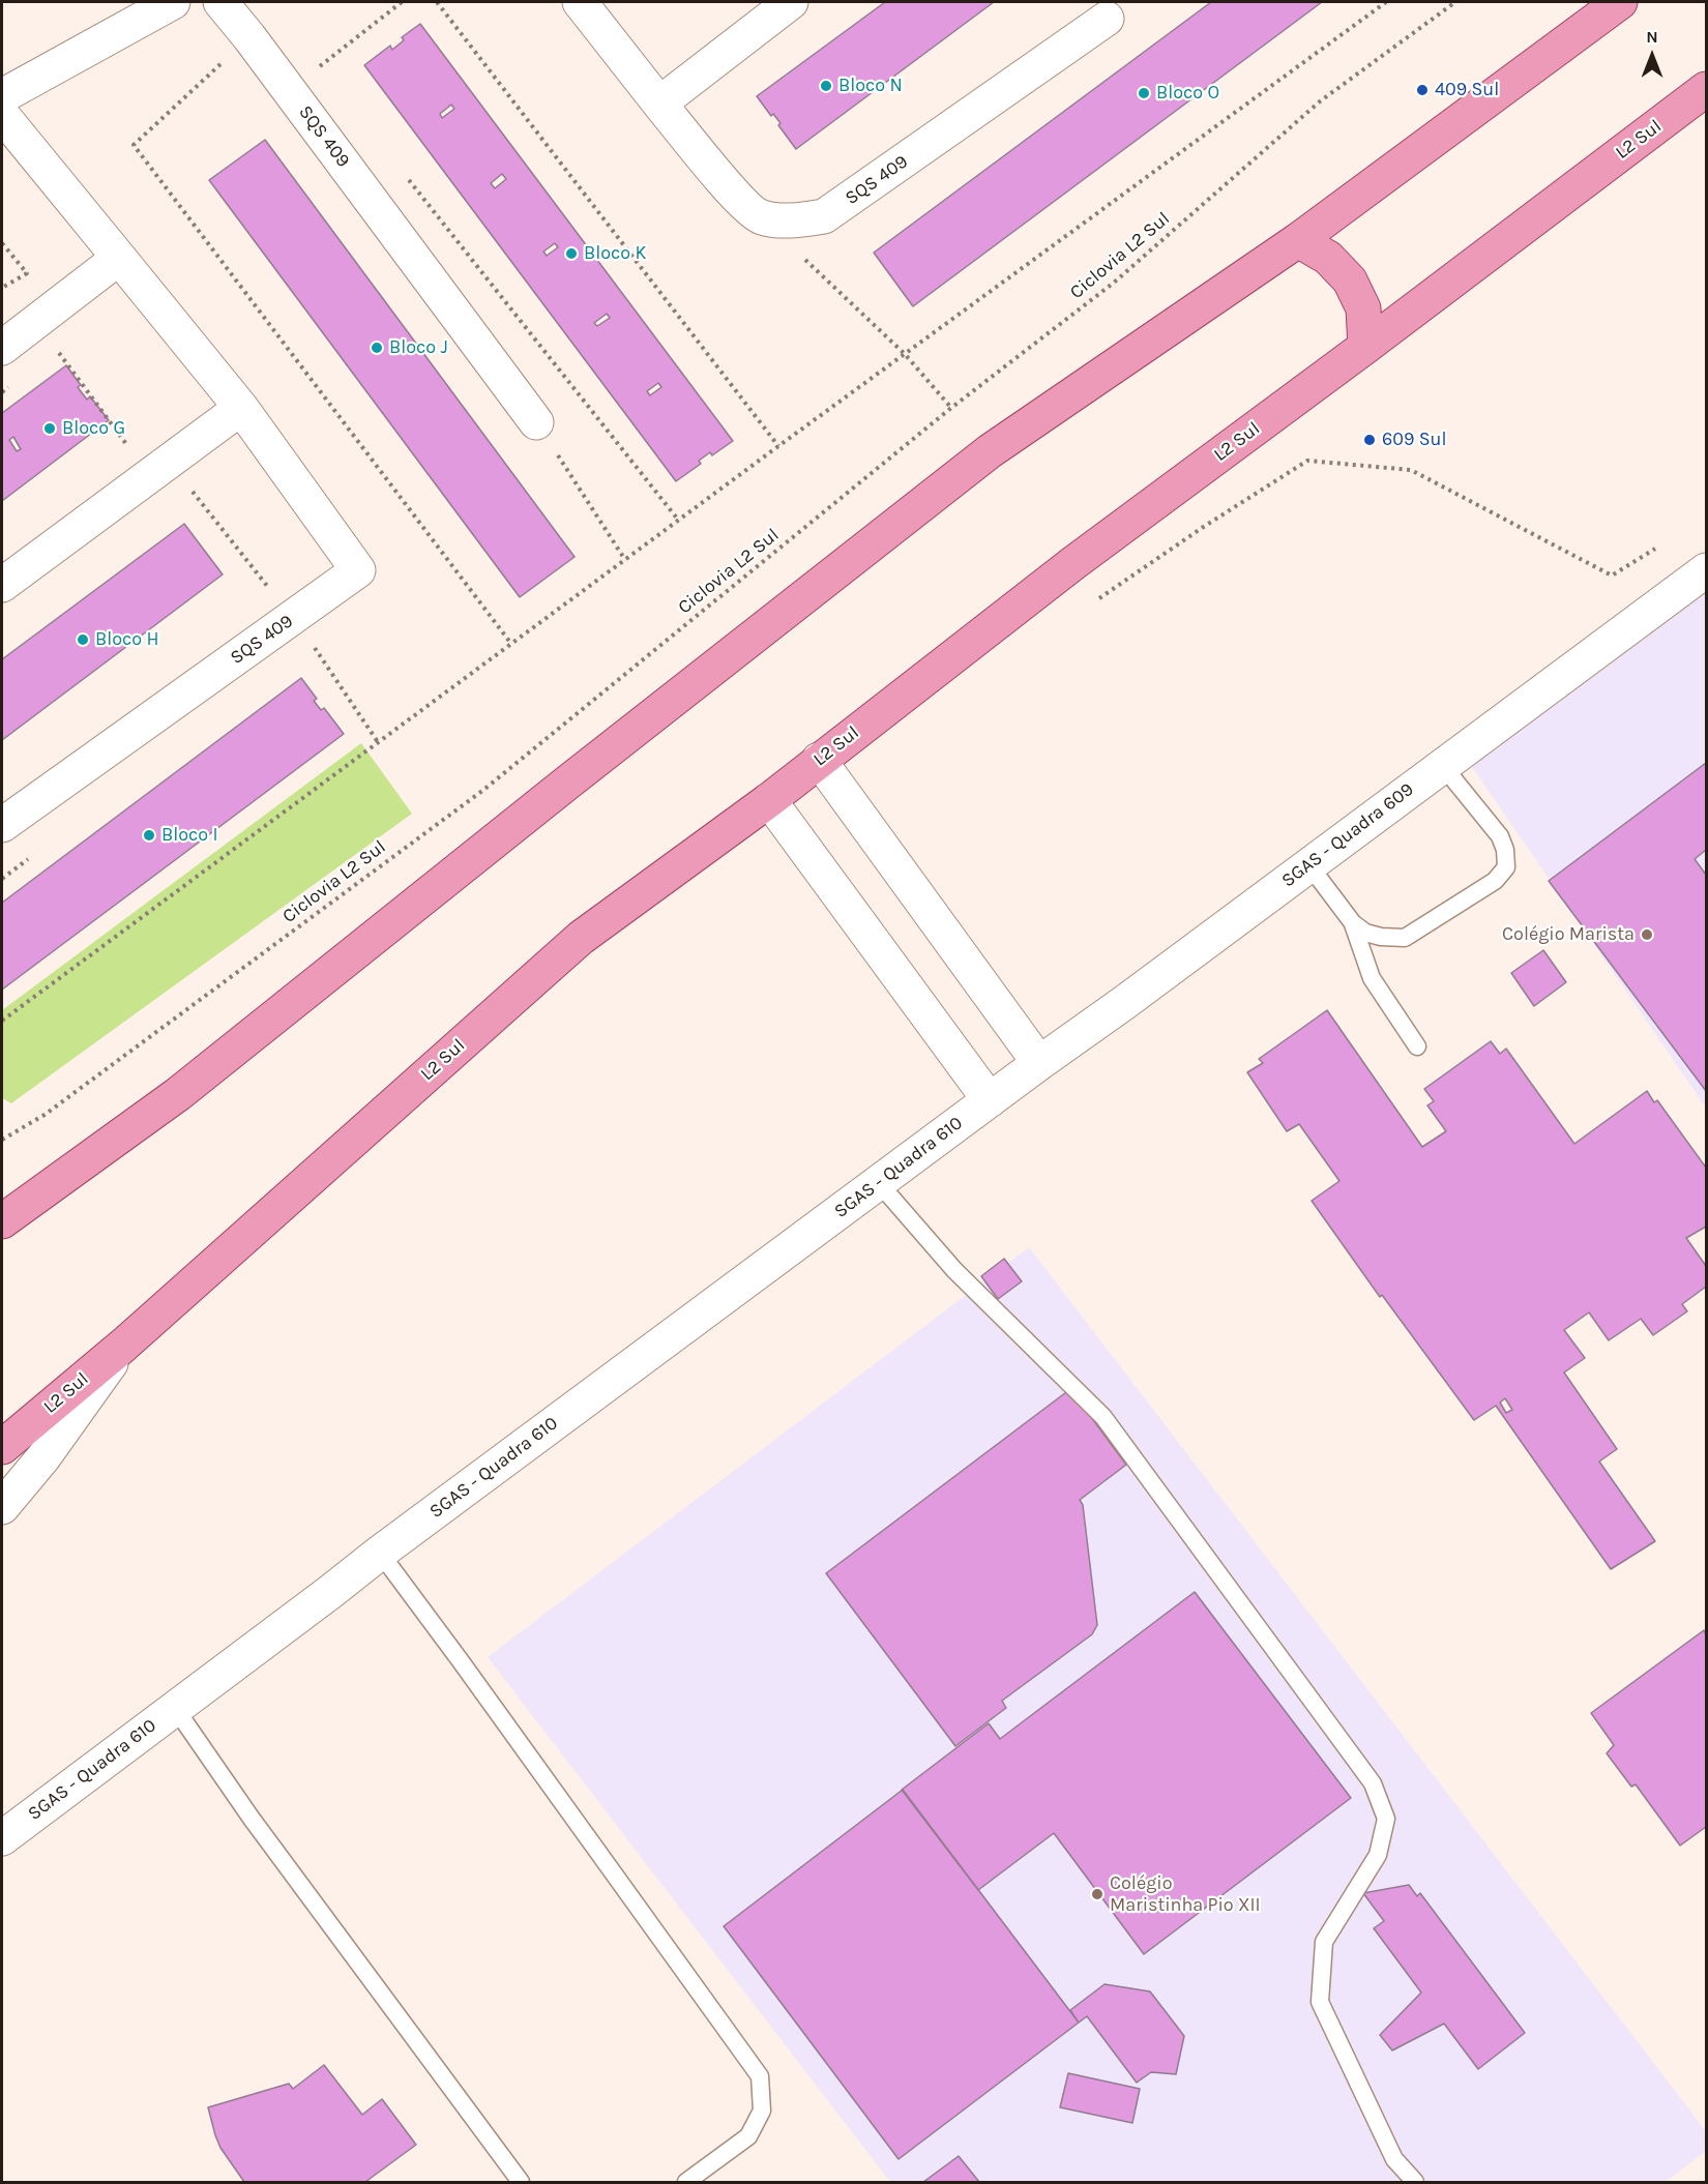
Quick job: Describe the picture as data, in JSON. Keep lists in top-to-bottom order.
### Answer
{
  "streets": {
    "main road": ["L2 Sul"],
    "street": ["SQS 409", "SGAS - Quadra 609", "SGAS - Quadra 610"],
    "path": ["Ciclovia L2 Sul"]
  },
  "crossings": [
    ["SGAS - Quadra 609", "SGAS - Quadra 610"]
  ],
  "places": [
    "Bloco N",
    "409 Sul",
    "Bloco O",
    "Bloco K",
    "Bloco J",
    "Bloco G",
    "609 Sul",
    "Bloco H",
    "Bloco I",
    "Colégio Marista",
    "Colégio Maristinha Pio XII"
  ],
  "north": "top"
}
